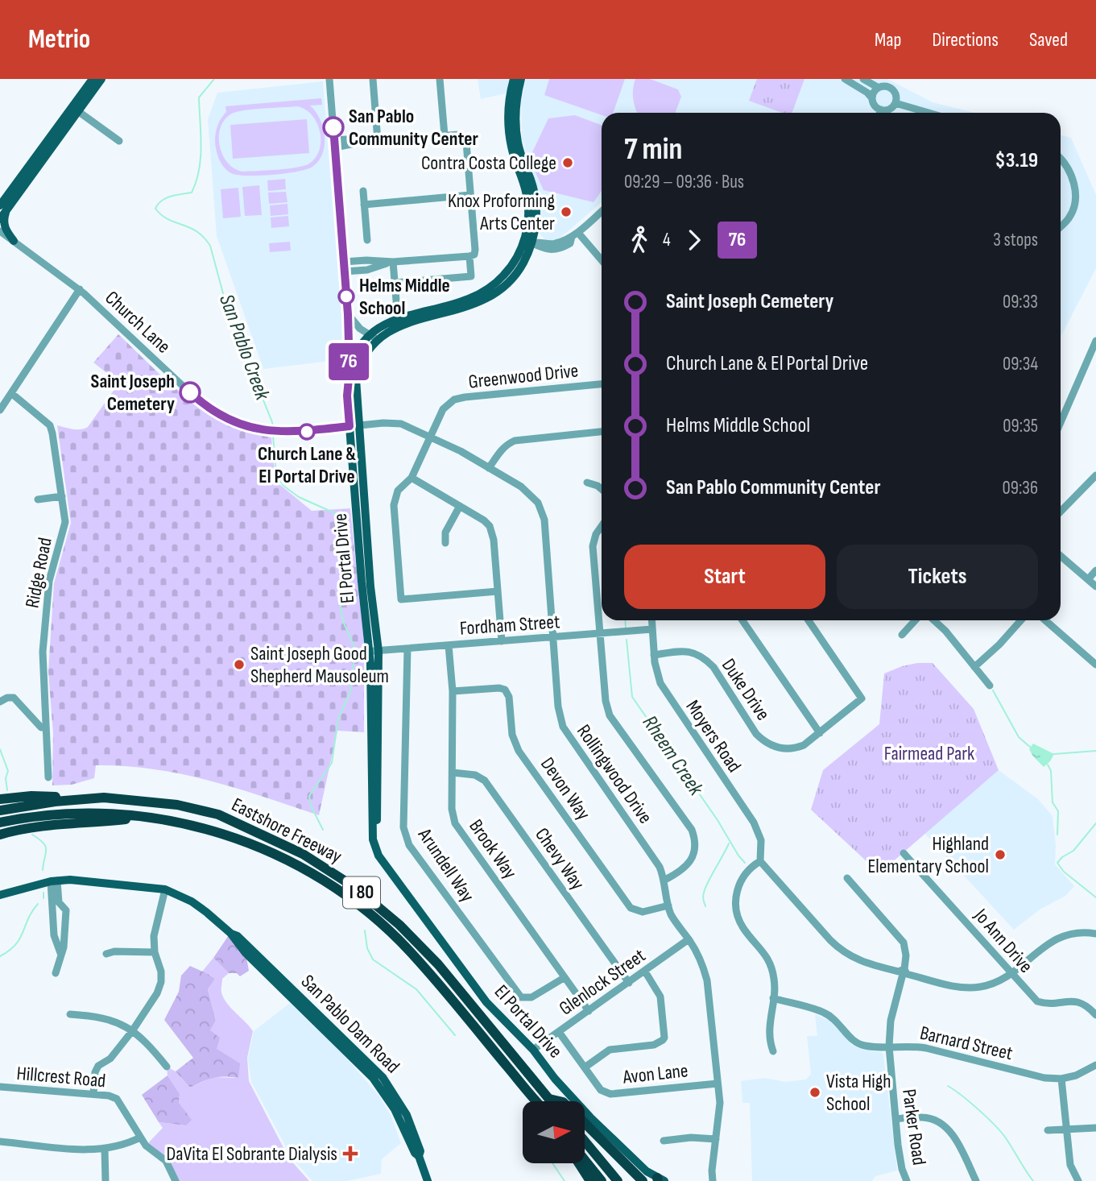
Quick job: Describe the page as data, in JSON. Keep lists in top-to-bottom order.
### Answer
{
  "streets": {
    "highway": ["Eastshore Freeway", "I 80"],
    "main road": ["El Portal Drive", "San Pablo Dam Road"],
    "street": [
      "Church Lane",
      "Greenwood Drive",
      "Ridge Road",
      "Fordham Street",
      "Duke Drive",
      "Moyers Road",
      "Rollingwood Drive",
      "Devon Way",
      "Brook Way",
      "Chevy Way",
      "Arundell Way",
      "Jo Ann Drive",
      "Glenlock Street",
      "Barnard Street",
      "Avon Lane",
      "Hillcrest Road",
      "Parker Road"
    ]
  },
  "crossings": [
    ["Church Lane", "El Portal Drive"],
    ["Church Lane", "Rollingwood Drive"],
    ["Greenwood Drive", "Rollingwood Drive"],
    ["El Portal Drive", "Fordham Street"],
    ["El Portal Drive", "Rollingwood Drive"],
    ["El Portal Drive", "Glenlock Street"],
    ["Fordham Street", "Moyers Road"],
    ["Fordham Street", "Rollingwood Drive"],
    ["Fordham Street", "Brook Way"],
    ["Fordham Street", "Arundell Way"],
    ["Duke Drive", "Moyers Road"],
    ["Moyers Road", "Jo Ann Drive"],
    ["Moyers Road", "Parker Road"],
    ["Rollingwood Drive", "Devon Way"],
    ["Rollingwood Drive", "Glenlock Street"],
    ["Rollingwood Drive", "Avon Lane"],
    ["Devon Way", "Brook Way"],
    ["Brook Way", "Chevy Way"],
    ["Brook Way", "Arundell Way"],
    ["Brook Way", "Glenlock Street"],
    ["Chevy Way", "Glenlock Street"],
    ["Glenlock Street", "Avon Lane"],
    ["Barnard Street", "Parker Road"]
  ],
  "water": ["San Pablo Creek", "Rheem Creek"],
  "parks": ["Fairmead Park"],
  "places": {
    "other": [
      "San Pablo Community Center",
      "Contra Costa College",
      "Knox Proforming Arts Center",
      "Helms Middle School",
      "Saint Joseph Cemetery",
      "Church Lane & El Portal Drive",
      "Saint Joseph Good Shepherd Mausoleum",
      "Highland Elementary School",
      "Vista High School"
    ],
    "health": ["DaVita El Sobrante Dialysis"]
  },
  "lines": ["bus line 76"],
  "north": "right",
  "page": {
    "header": "Metrio",
    "nav": ["Map", "Directions", "Saved"],
    "on_map": "76",
    "heading": ["7 min", "09:29 – 09:36 · Bus", "$3.19"],
    "legs": ["4", "76", "3 stops"],
    "list": [
      {
        "name": "Saint Joseph Cemetery",
        "value": "09:33"
      },
      {
        "name": "Church Lane & El Portal Drive",
        "value": "09:34"
      },
      {
        "name": "Helms Middle School",
        "value": "09:35"
      },
      {
        "name": "San Pablo Community Center",
        "value": "09:36"
      }
    ],
    "buttons": ["Start", "Tickets"]
  }
}
